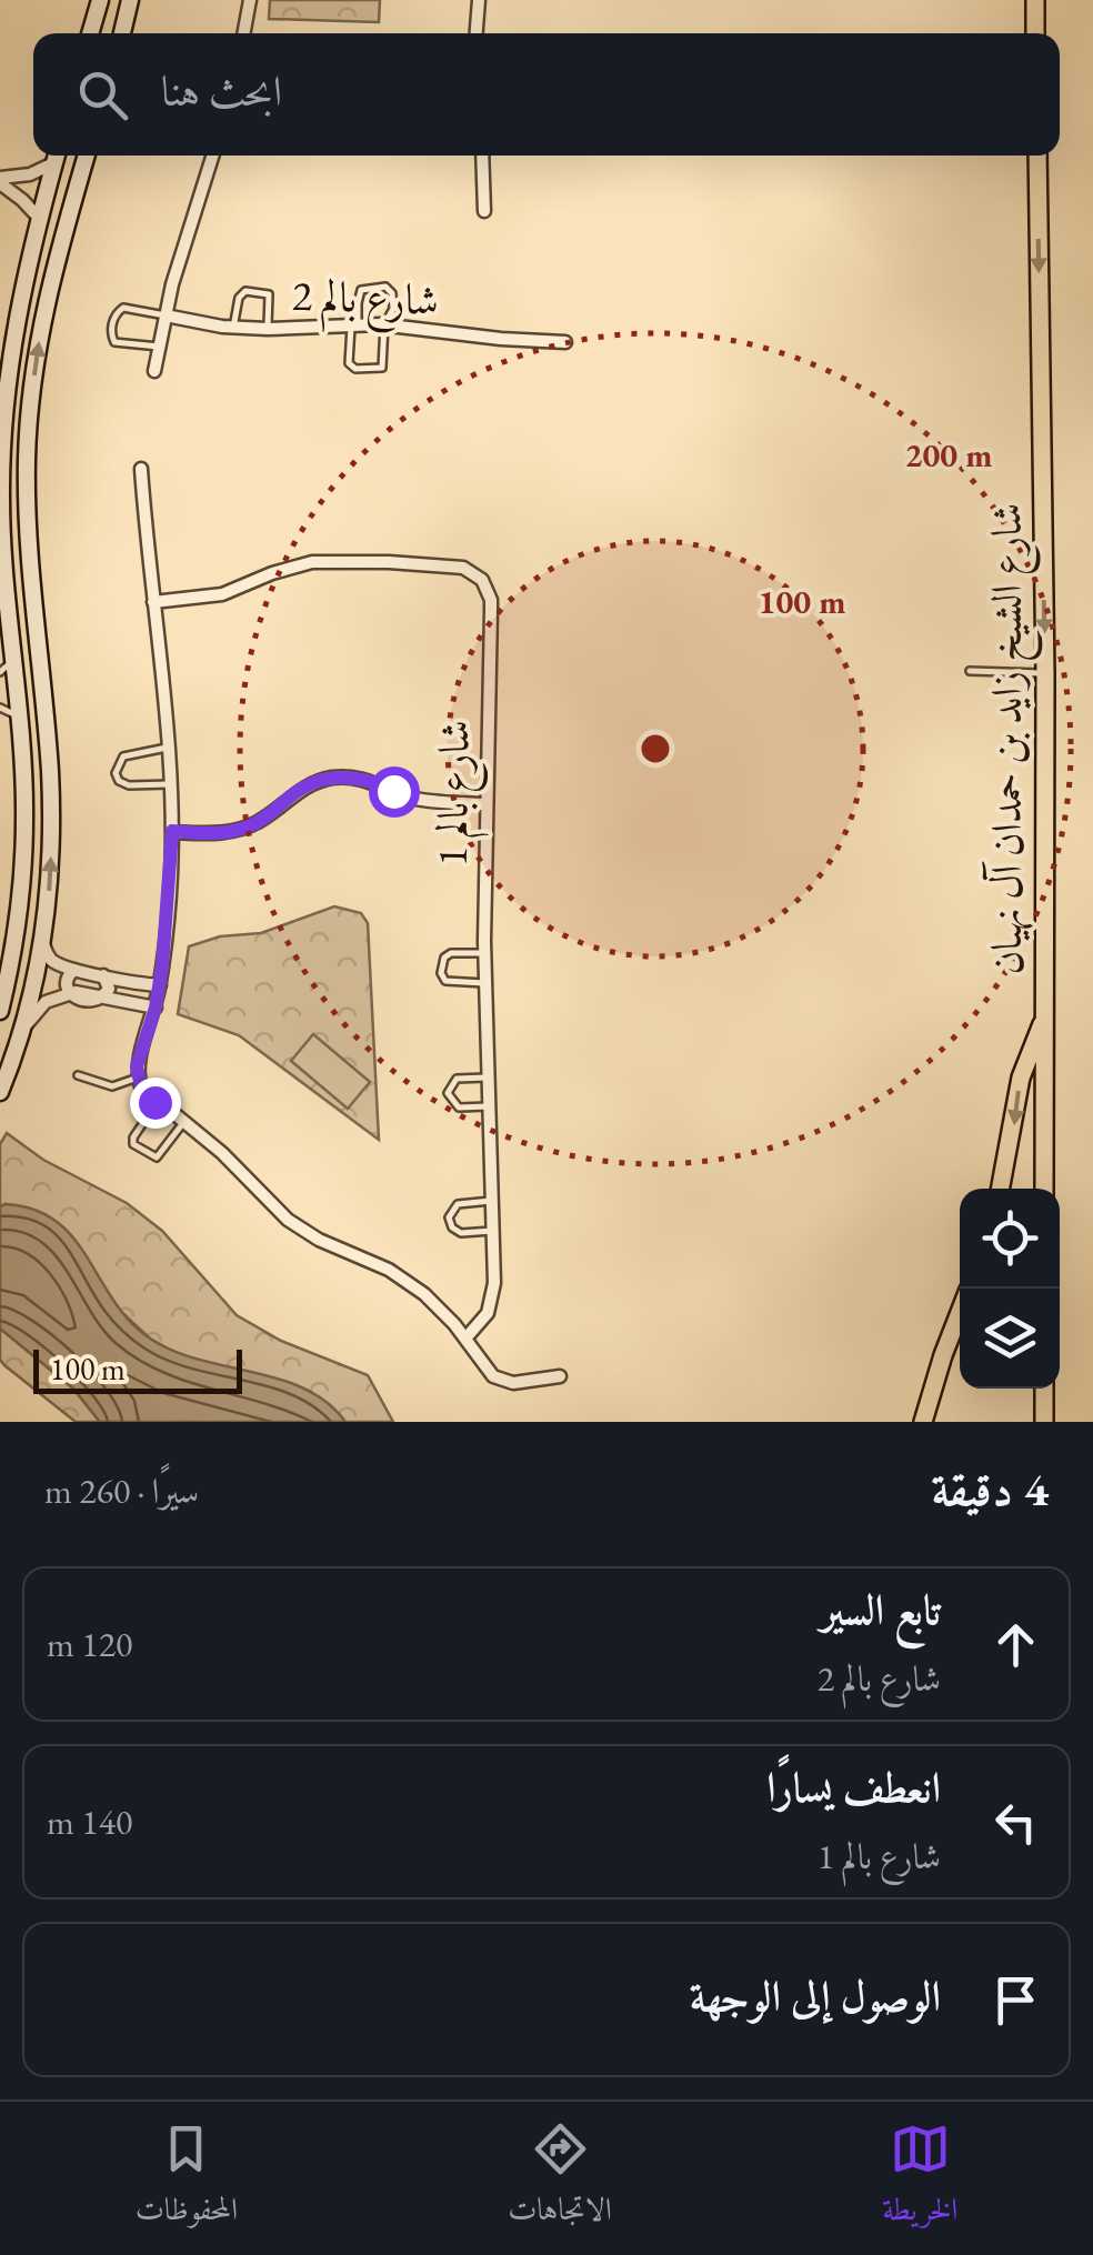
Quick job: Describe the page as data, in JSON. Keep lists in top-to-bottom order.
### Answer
{
  "streets": {
    "main road": ["شارع الشيخ زايد بن حمدان آل نهيان"],
    "street": ["شارع بالم 2", "شارع بالم 1"]
  },
  "one_way": ["شارع الشيخ زايد بن حمدان آل نهيان"],
  "scale_bar": "100 m",
  "page": {
    "search": "ابحث هنا",
    "scale": "100 m",
    "heading": ["4 دقيقة", "سيرًا · 260 m"],
    "list": [
      ["تابع السير", "شارع بالم 2", "120 m"],
      ["انعطف يسارًا", "شارع بالم 1", "140 m"],
      "الوصول إلى الوجهة"
    ],
    "nav": ["الخريطة", "الاتجاهات", "المحفوظات"]
  },
  "rings": ["200 m", "100 m"]
}
